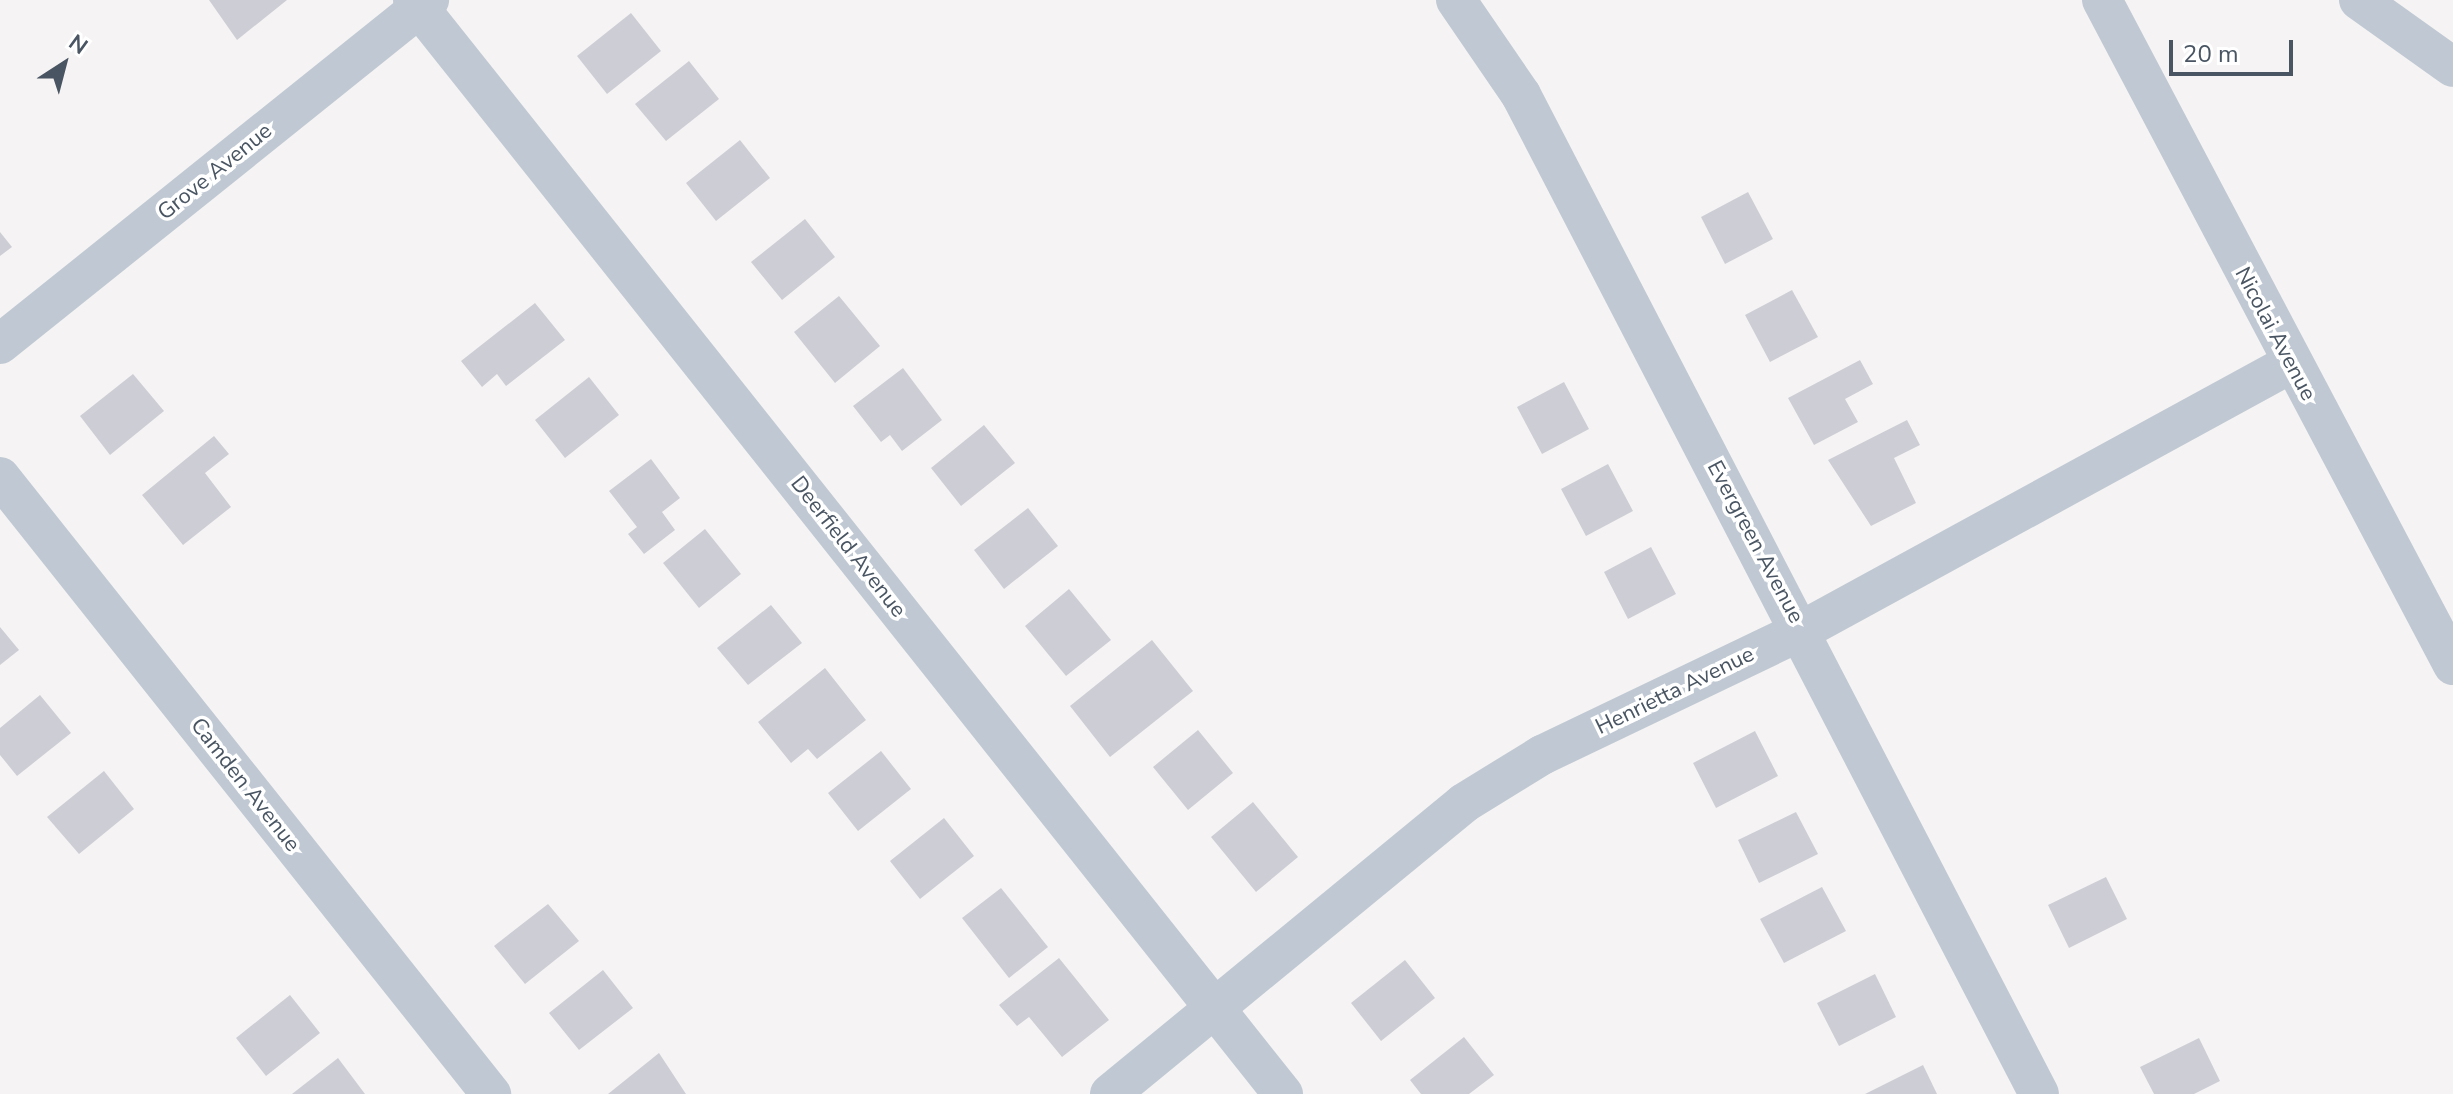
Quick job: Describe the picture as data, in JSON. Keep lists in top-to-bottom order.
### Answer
{
  "streets": {
    "street": [
      "Grove Avenue",
      "Nicolai Avenue",
      "Evergreen Avenue",
      "Deerfield Avenue",
      "Henrietta Avenue",
      "Camden Avenue"
    ]
  },
  "crossings": [
    ["Grove Avenue", "Deerfield Avenue"],
    ["Nicolai Avenue", "Henrietta Avenue"],
    ["Evergreen Avenue", "Henrietta Avenue"],
    ["Deerfield Avenue", "Henrietta Avenue"]
  ],
  "scale_bar": "20 m",
  "north": "top right"
}
